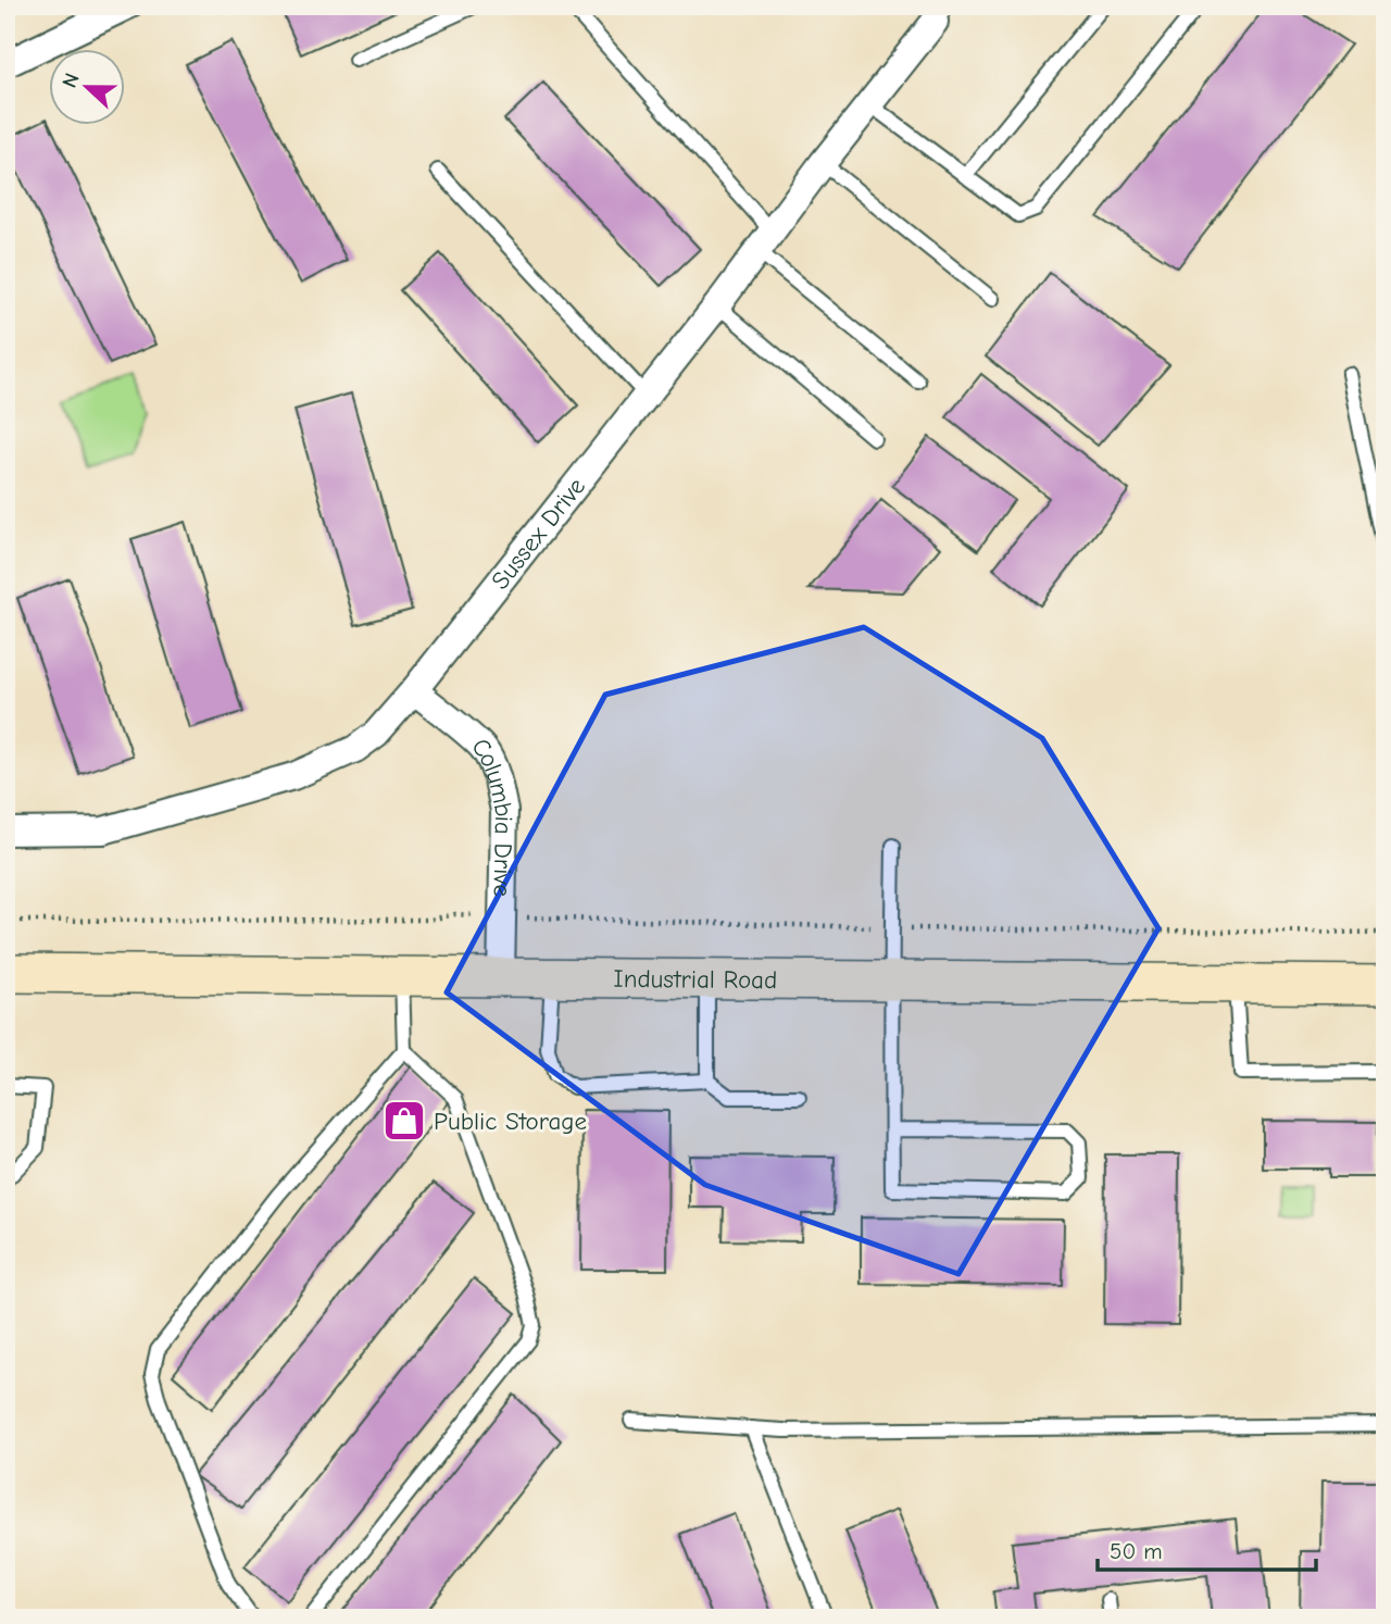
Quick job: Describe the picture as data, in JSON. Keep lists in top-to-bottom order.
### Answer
{
  "streets": {
    "main road": ["Industrial Road"],
    "street": ["Sussex Drive", "Columbia Drive"]
  },
  "crossings": [
    ["Sussex Drive", "Columbia Drive"],
    ["Columbia Drive", "Industrial Road"]
  ],
  "places": {
    "shop": ["Public Storage"]
  },
  "scale_bar": "50 m",
  "north": "left"
}
